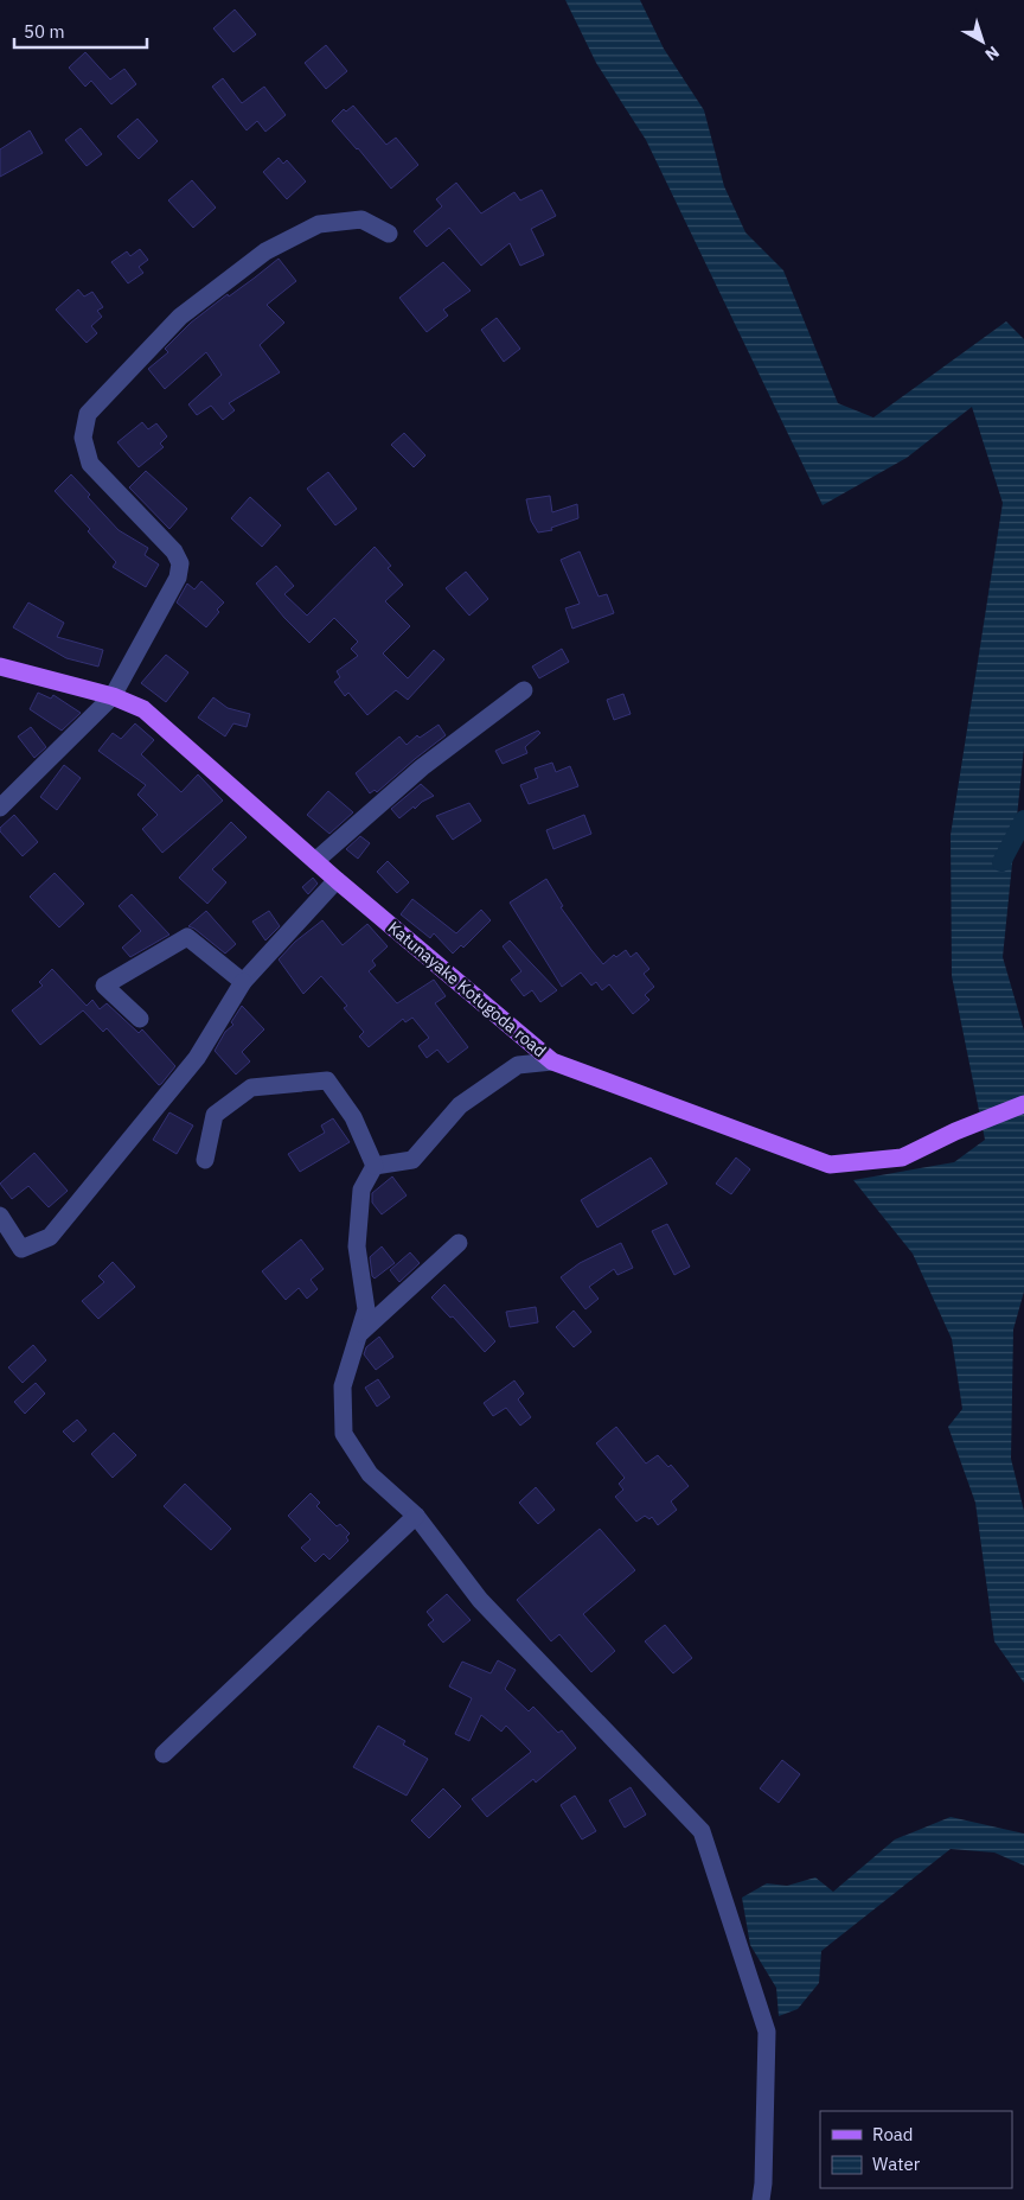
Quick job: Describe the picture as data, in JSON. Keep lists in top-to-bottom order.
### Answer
{
  "streets": {
    "main road": ["Katunayake Kotugoda road"]
  },
  "legend": ["Road", "Water"],
  "scale_bar": "50 m",
  "north": "bottom right"
}
